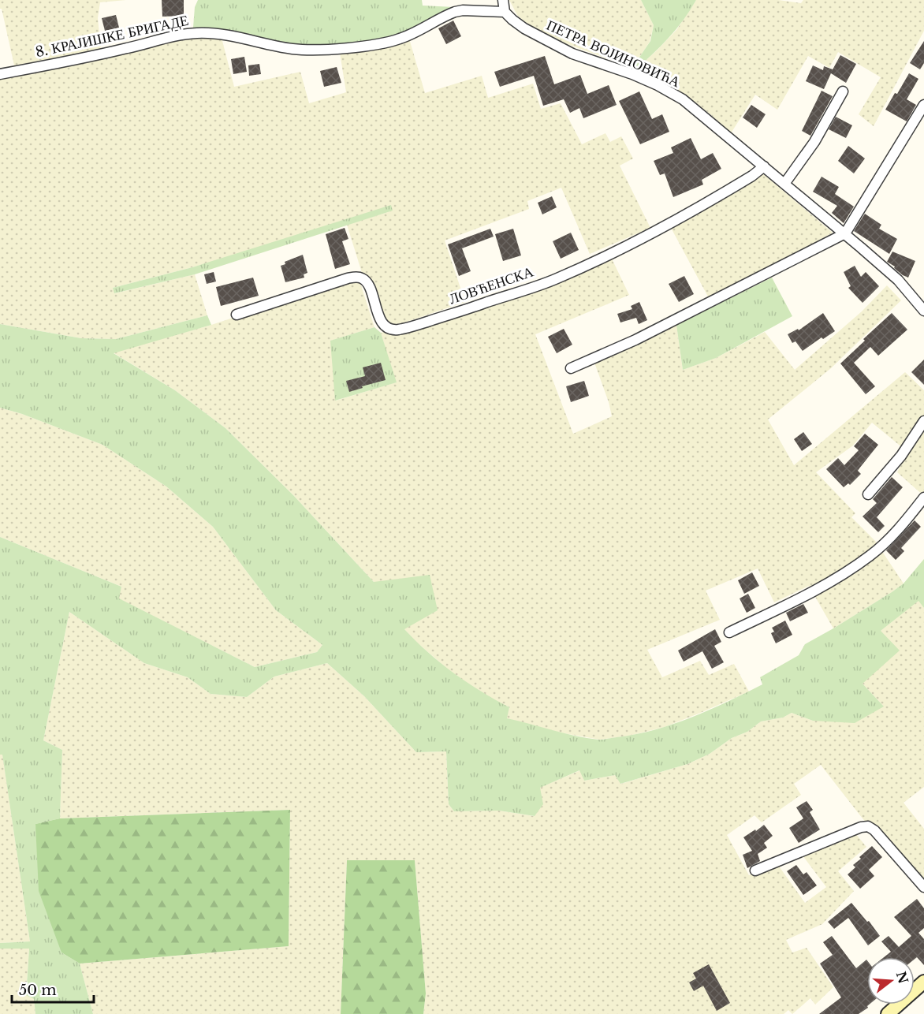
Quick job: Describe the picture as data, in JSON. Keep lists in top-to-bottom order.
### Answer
{
  "streets": {
    "street": ["8. КРАЈИШКЕ БРИГАДЕ", "ПЕТРА ВОЈИНОВИЋА", "ЛОВЋЕНСКА"]
  },
  "crossings": [
    ["8. КРАЈИШКЕ БРИГАДЕ", "ПЕТРА ВОЈИНОВИЋА"],
    ["ПЕТРА ВОЈИНОВИЋА", "ЛОВЋЕНСКА"]
  ],
  "scale_bar": "50 m",
  "north": "right"
}
